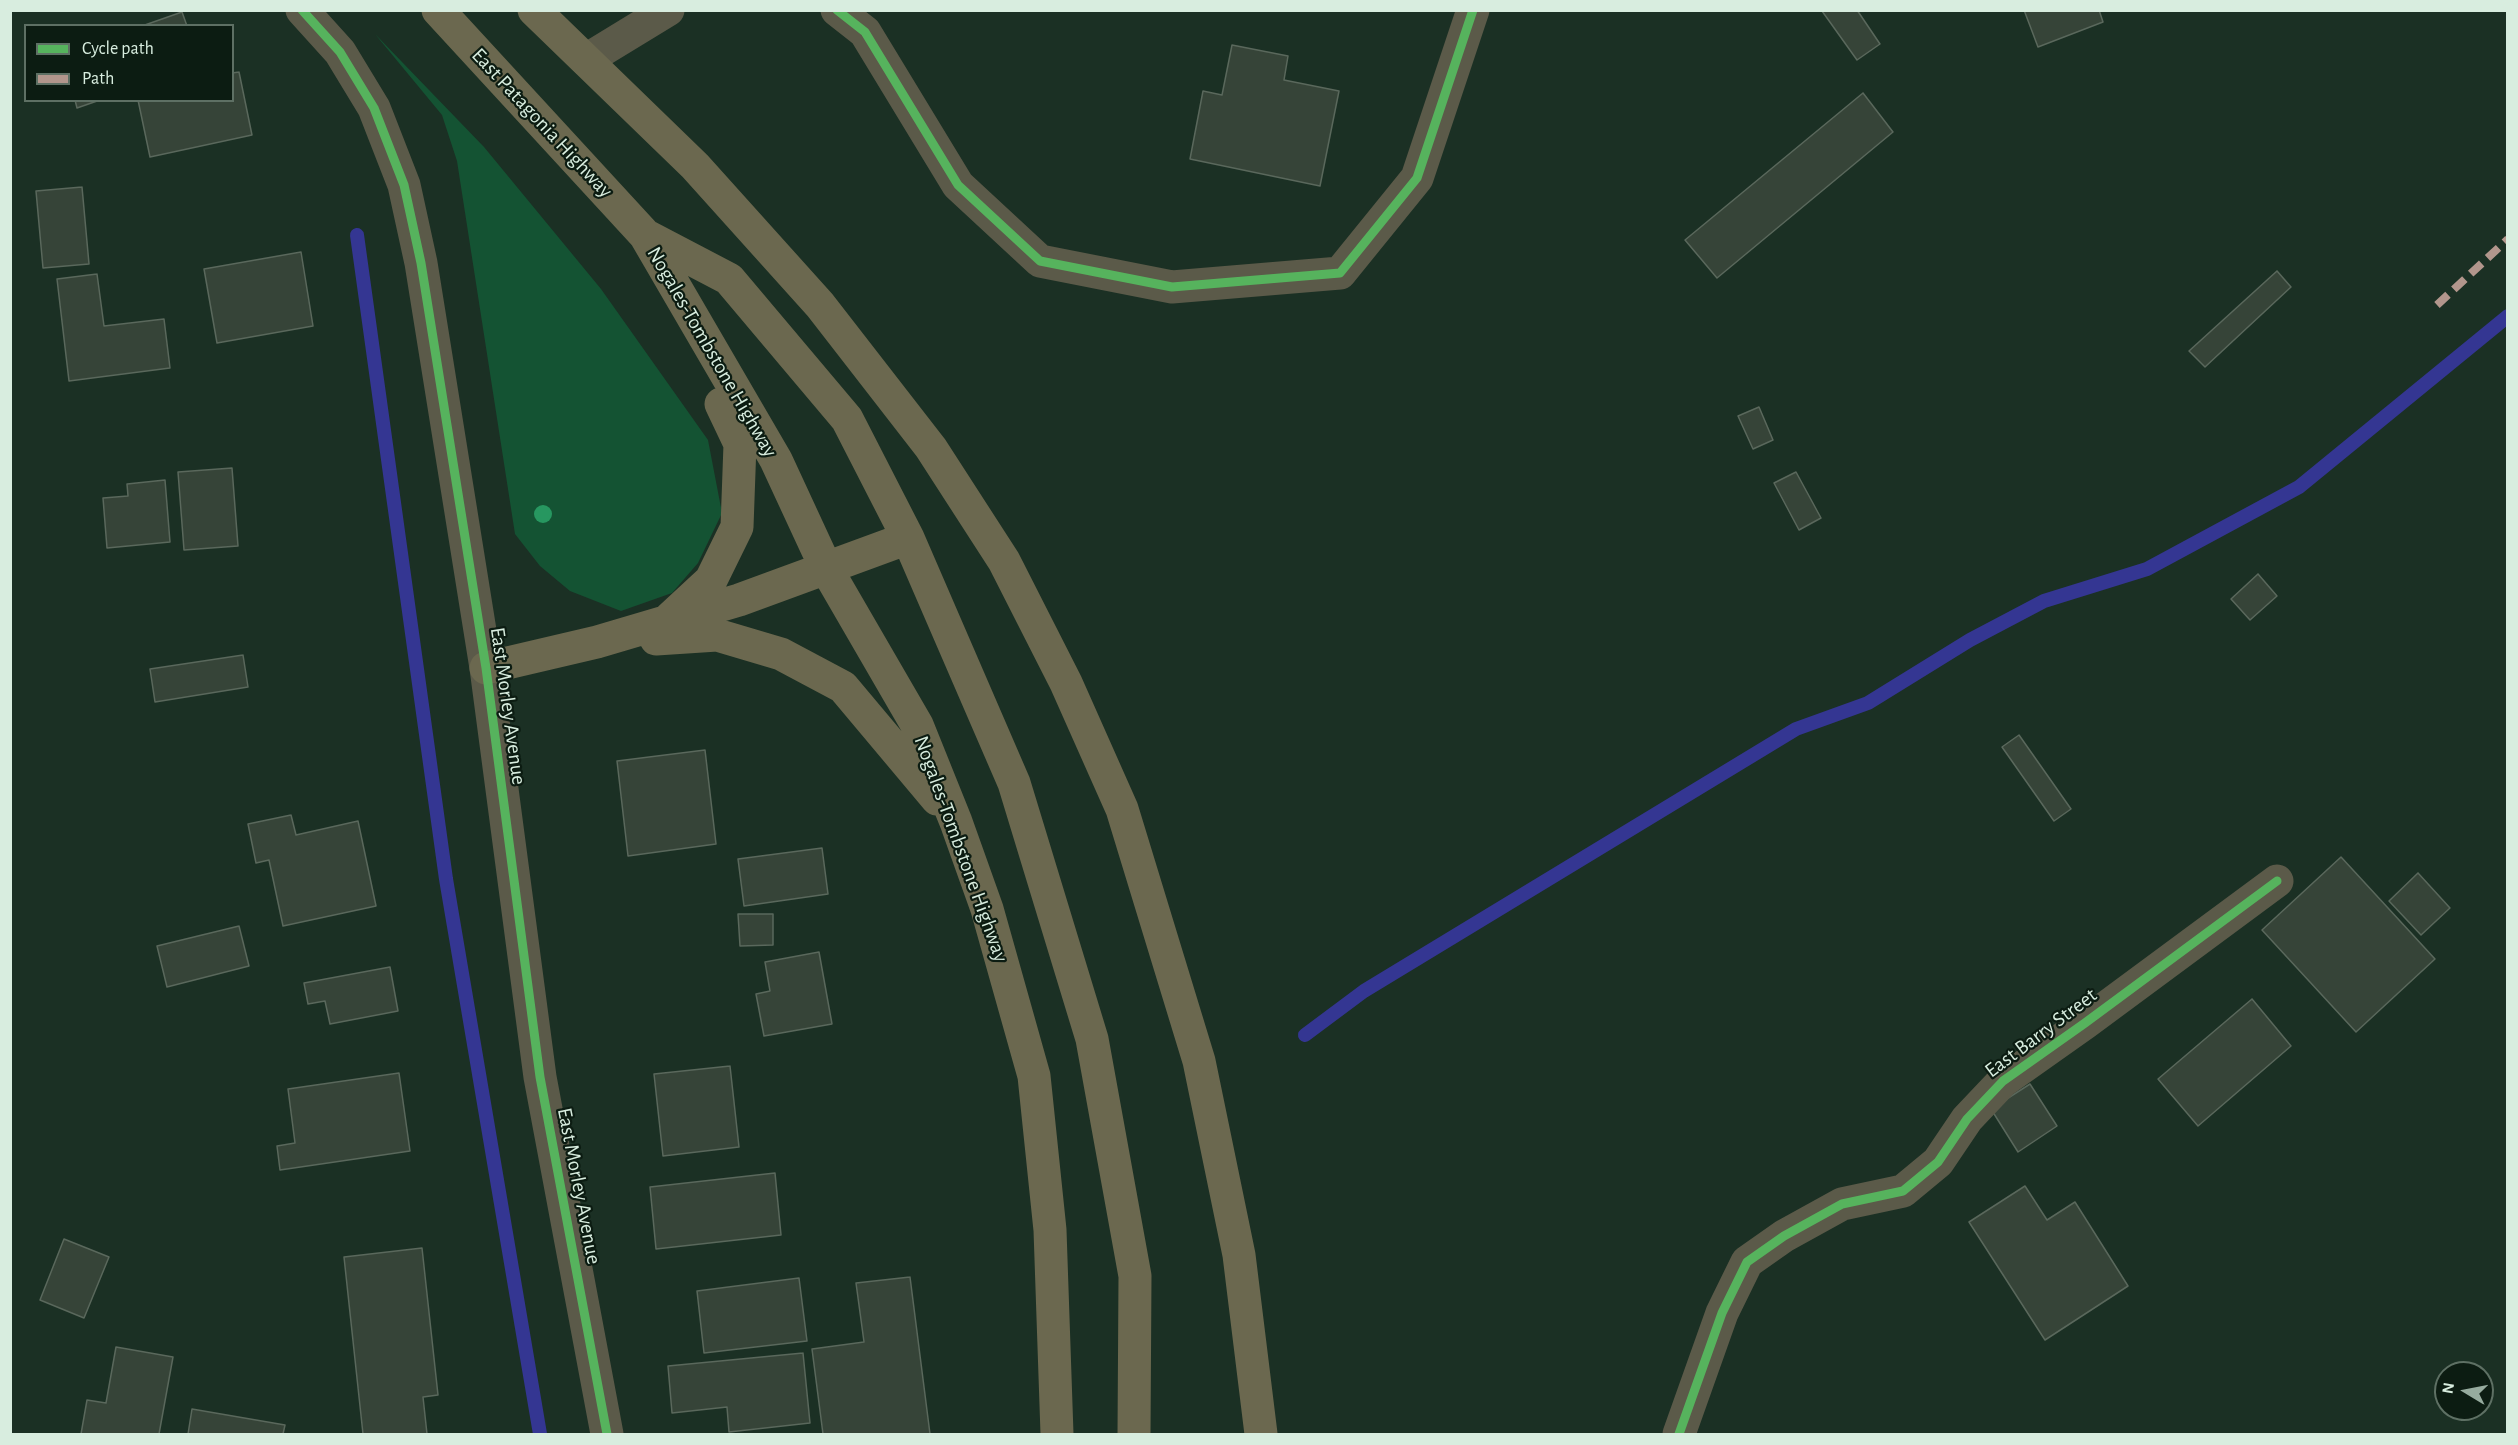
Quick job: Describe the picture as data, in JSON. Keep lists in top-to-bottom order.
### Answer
{
  "streets": {
    "main road": ["East Patagonia Highway", "Nogales-Tombstone Highway"],
    "street": ["East Morley Avenue", "East Barry Street"]
  },
  "crossings": [
    ["East Patagonia Highway", "Nogales-Tombstone Highway"]
  ],
  "legend": ["Cycle path", "Path"],
  "north": "left"
}
